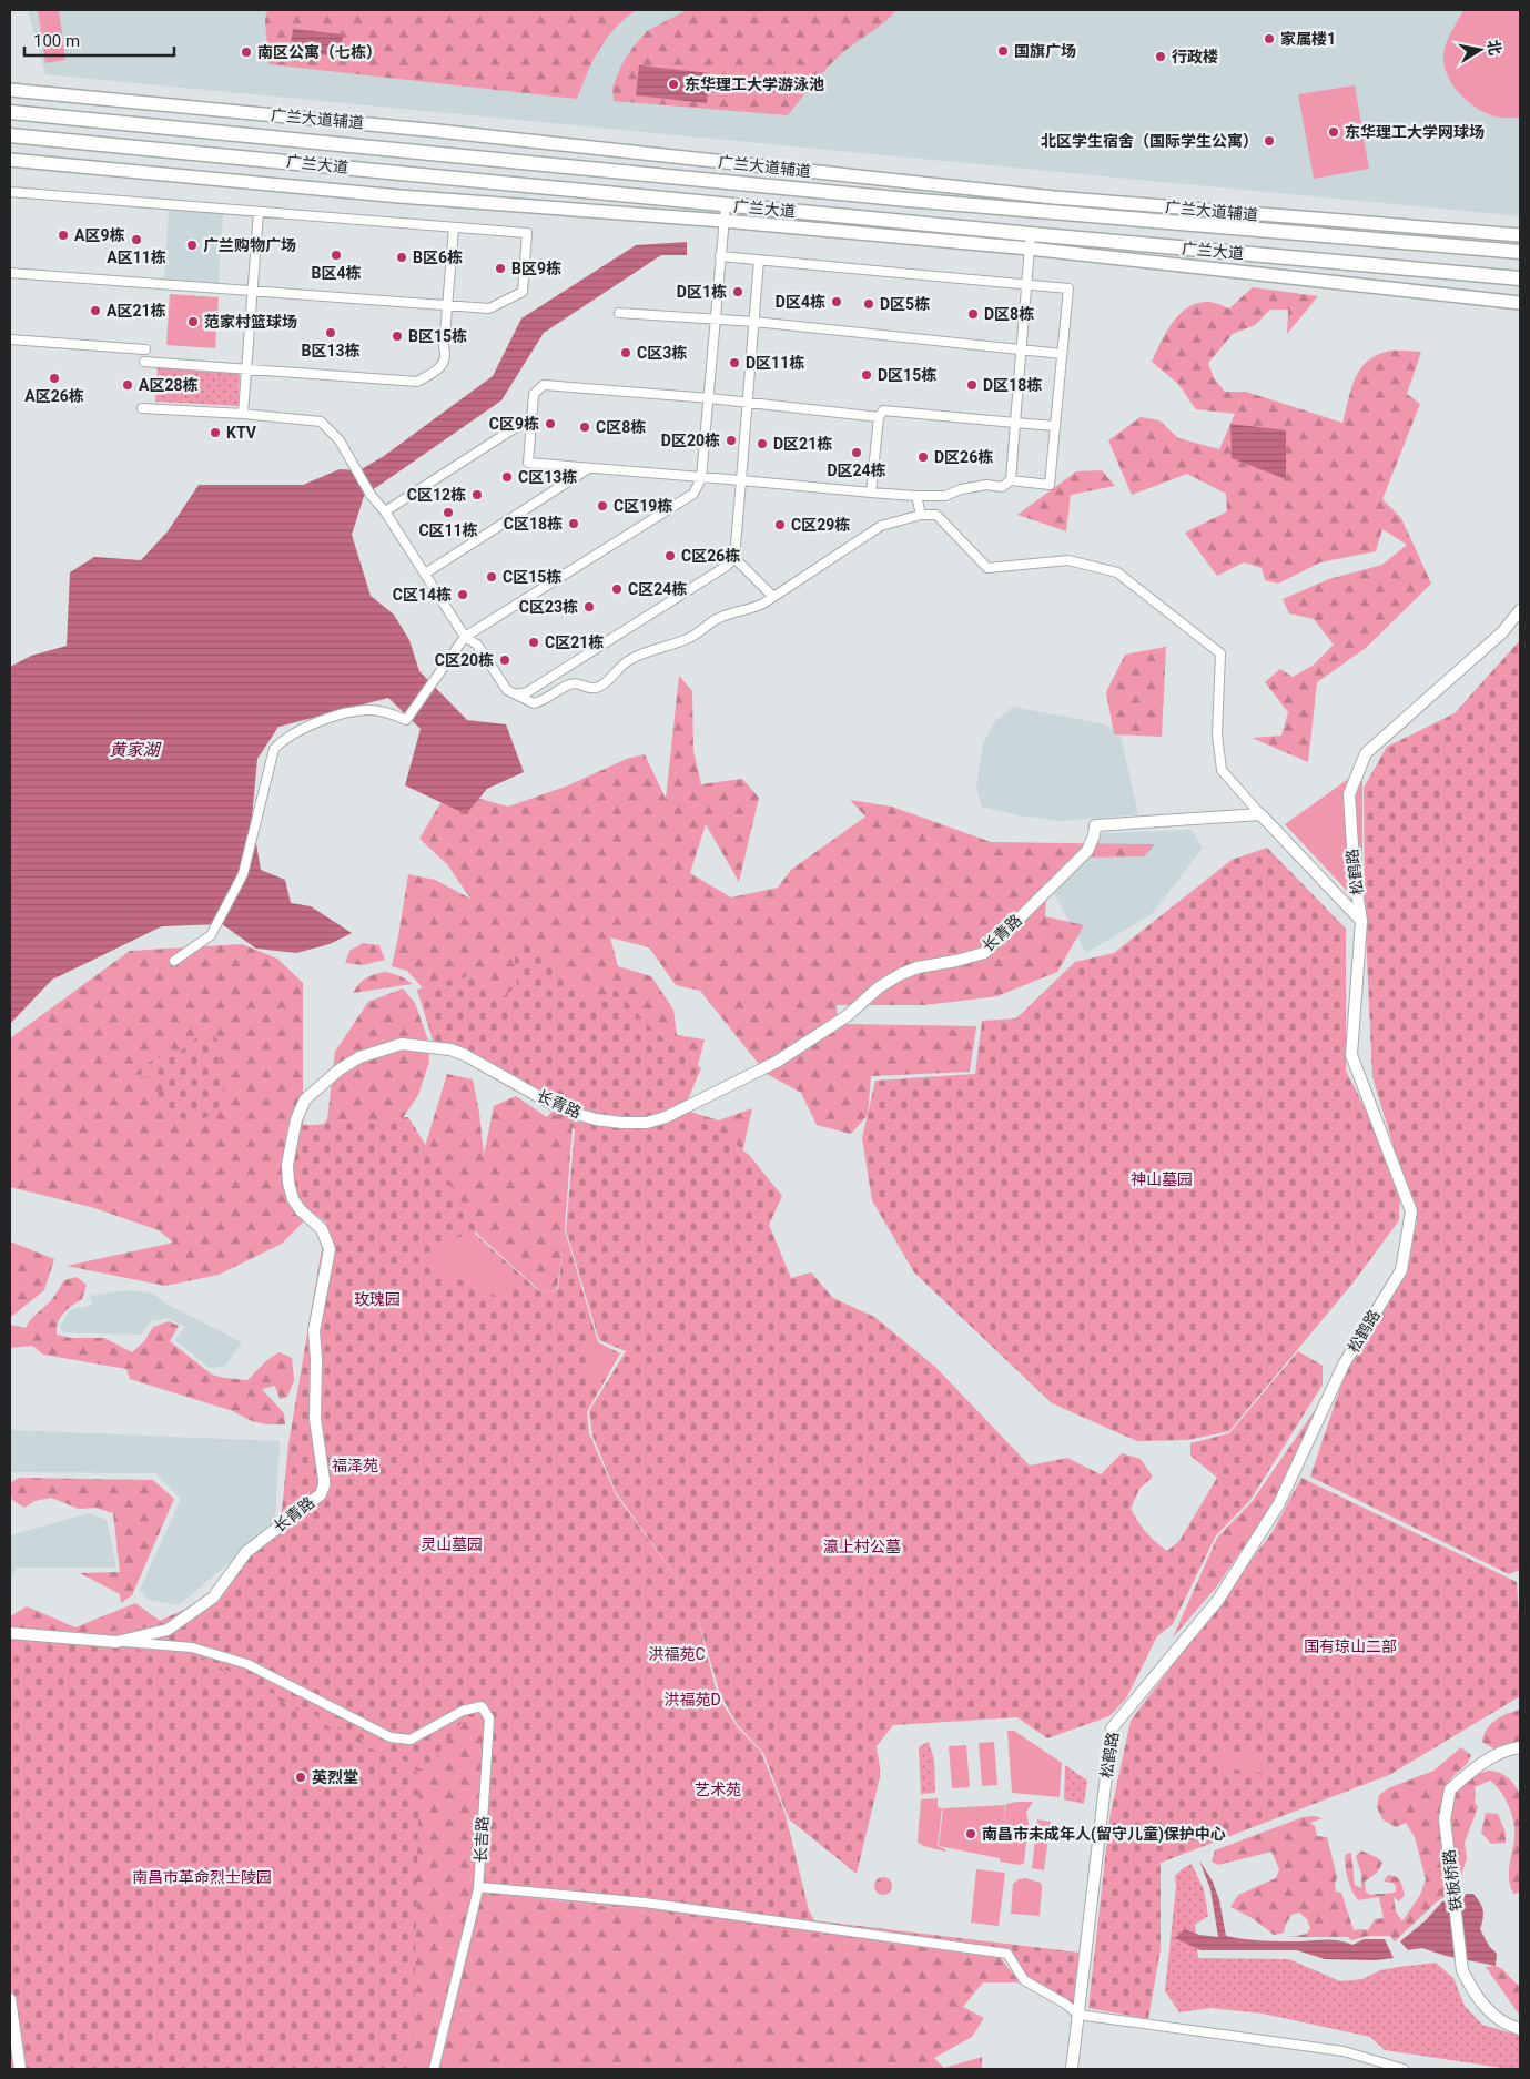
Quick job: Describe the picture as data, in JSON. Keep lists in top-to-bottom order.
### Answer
{
  "streets": {
    "main road": ["广兰大道辅道", "广兰大道"],
    "street": [
      "松鹤路",
      "长青路",
      "长吉路",
      "铁板桥路"
    ]
  },
  "crossings": [
    ["长青路", "长吉路"]
  ],
  "water": ["黄家湖"],
  "parks": [
    "神山墓园",
    "玫瑰园",
    "福泽苑",
    "灵山墓园",
    "瀛上村公墓",
    "国有琼山二部",
    "洪福苑C",
    "洪福苑D",
    "艺术苑",
    "南昌市革命烈士陵园"
  ],
  "places": [
    "家属楼1",
    "国旗广场",
    "南区公寓（七栋）",
    "行政楼",
    "东华理工大学游泳池",
    "东华理工大学网球场",
    "北区学生宿舍（国际学生公寓）",
    "A区9栋",
    "A区11栋",
    "广兰购物广场",
    "B区4栋",
    "B区6栋",
    "B区9栋",
    "D区1栋",
    "D区4栋",
    "D区5栋",
    "A区21栋",
    "D区8栋",
    "范家村篮球场",
    "B区13栋",
    "B区15栋",
    "C区3栋",
    "D区11栋",
    "D区15栋",
    "A区26栋",
    "A区28栋",
    "D区18栋",
    "C区9栋",
    "C区8栋",
    "KTV",
    "D区20栋",
    "D区21栋",
    "D区24栋",
    "D区26栋",
    "C区13栋",
    "C区12栋",
    "C区19栋",
    "C区11栋",
    "C区18栋",
    "C区29栋",
    "C区26栋",
    "C区15栋",
    "C区24栋",
    "C区14栋",
    "C区23栋",
    "C区21栋",
    "C区20栋",
    "英烈堂",
    "南昌市未成年人(留守儿童)保护中心"
  ],
  "scale_bar": "100 m",
  "north": "right"
}
